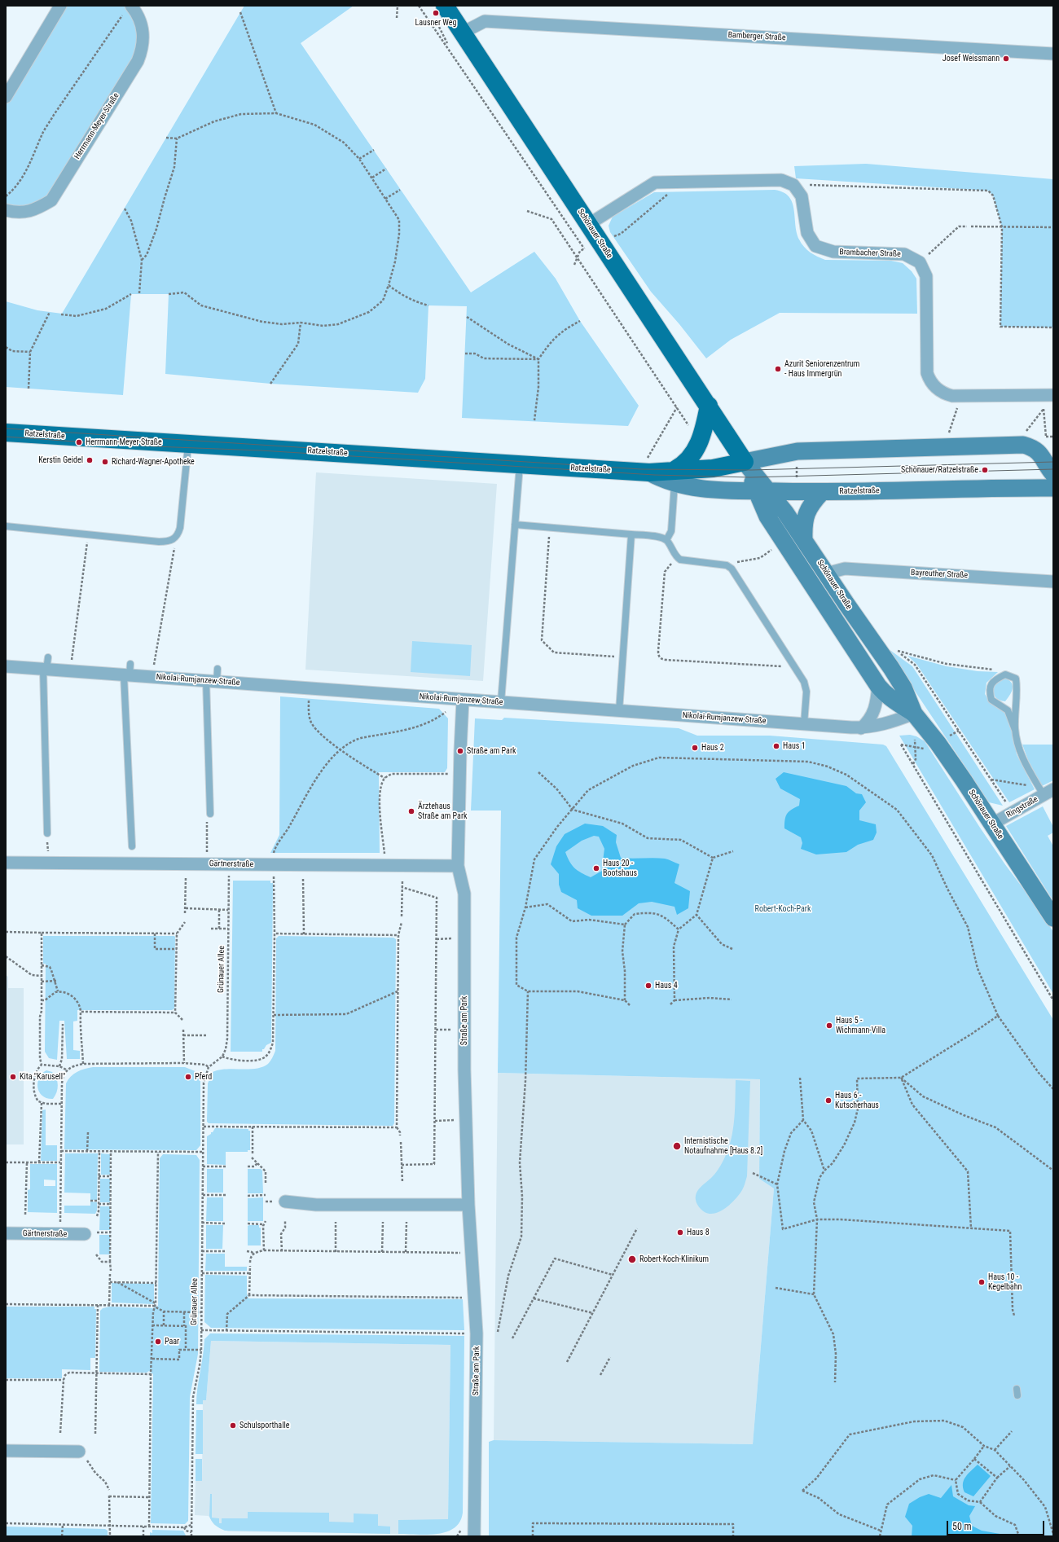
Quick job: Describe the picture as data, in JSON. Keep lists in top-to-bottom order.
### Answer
{
  "streets": {
    "main road": ["Schönauer Straße", "Ratzelstraße"],
    "street": [
      "Bamberger Straße",
      "Herrmann-Meyer-Straße",
      "Brambacher Straße",
      "Bayreuther Straße",
      "Nikolai-Rumjanzew-Straße",
      "Ringstraße",
      "Gärtnerstraße",
      "Straße am Park"
    ],
    "path": ["Grünauer Allee"]
  },
  "crossings": [
    ["Bamberger Straße", "Schönauer Straße"],
    ["Schönauer Straße", "Ratzelstraße"],
    ["Schönauer Straße", "Bayreuther Straße"],
    ["Schönauer Straße", "Nikolai-Rumjanzew-Straße"],
    ["Schönauer Straße", "Ringstraße"],
    ["Nikolai-Rumjanzew-Straße", "Straße am Park"],
    ["Gärtnerstraße", "Grünauer Allee"],
    ["Gärtnerstraße", "Straße am Park"]
  ],
  "parks": ["Robert-Koch-Park"],
  "places": [
    "Lausner Weg",
    "Josef Weissmann",
    "Azurit Seniorenzentrum - Haus Immergrün",
    "Herrmann-Meyer-Straße",
    "Kerstin Geidel",
    "Richard-Wagner-Apotheke",
    "Schönauer/Ratzelstraße",
    "Haus 1",
    "Haus 2",
    "Straße am Park",
    "Ärztehaus Straße am Park",
    "Haus 20 - Bootshaus",
    "Haus 4",
    "Haus 5 - Wichmann-Villa",
    "Kita \"Karusell\"",
    "Pferd",
    "Haus 6 - Kutscherhaus",
    "Internistische Notaufnahme [Haus 8.2]",
    "Haus 8",
    "Robert-Koch-Klinikum",
    "Haus 10 - Kegelbahn",
    "Paar",
    "Schulsporthalle"
  ],
  "scale_bar": "50 m"
}
